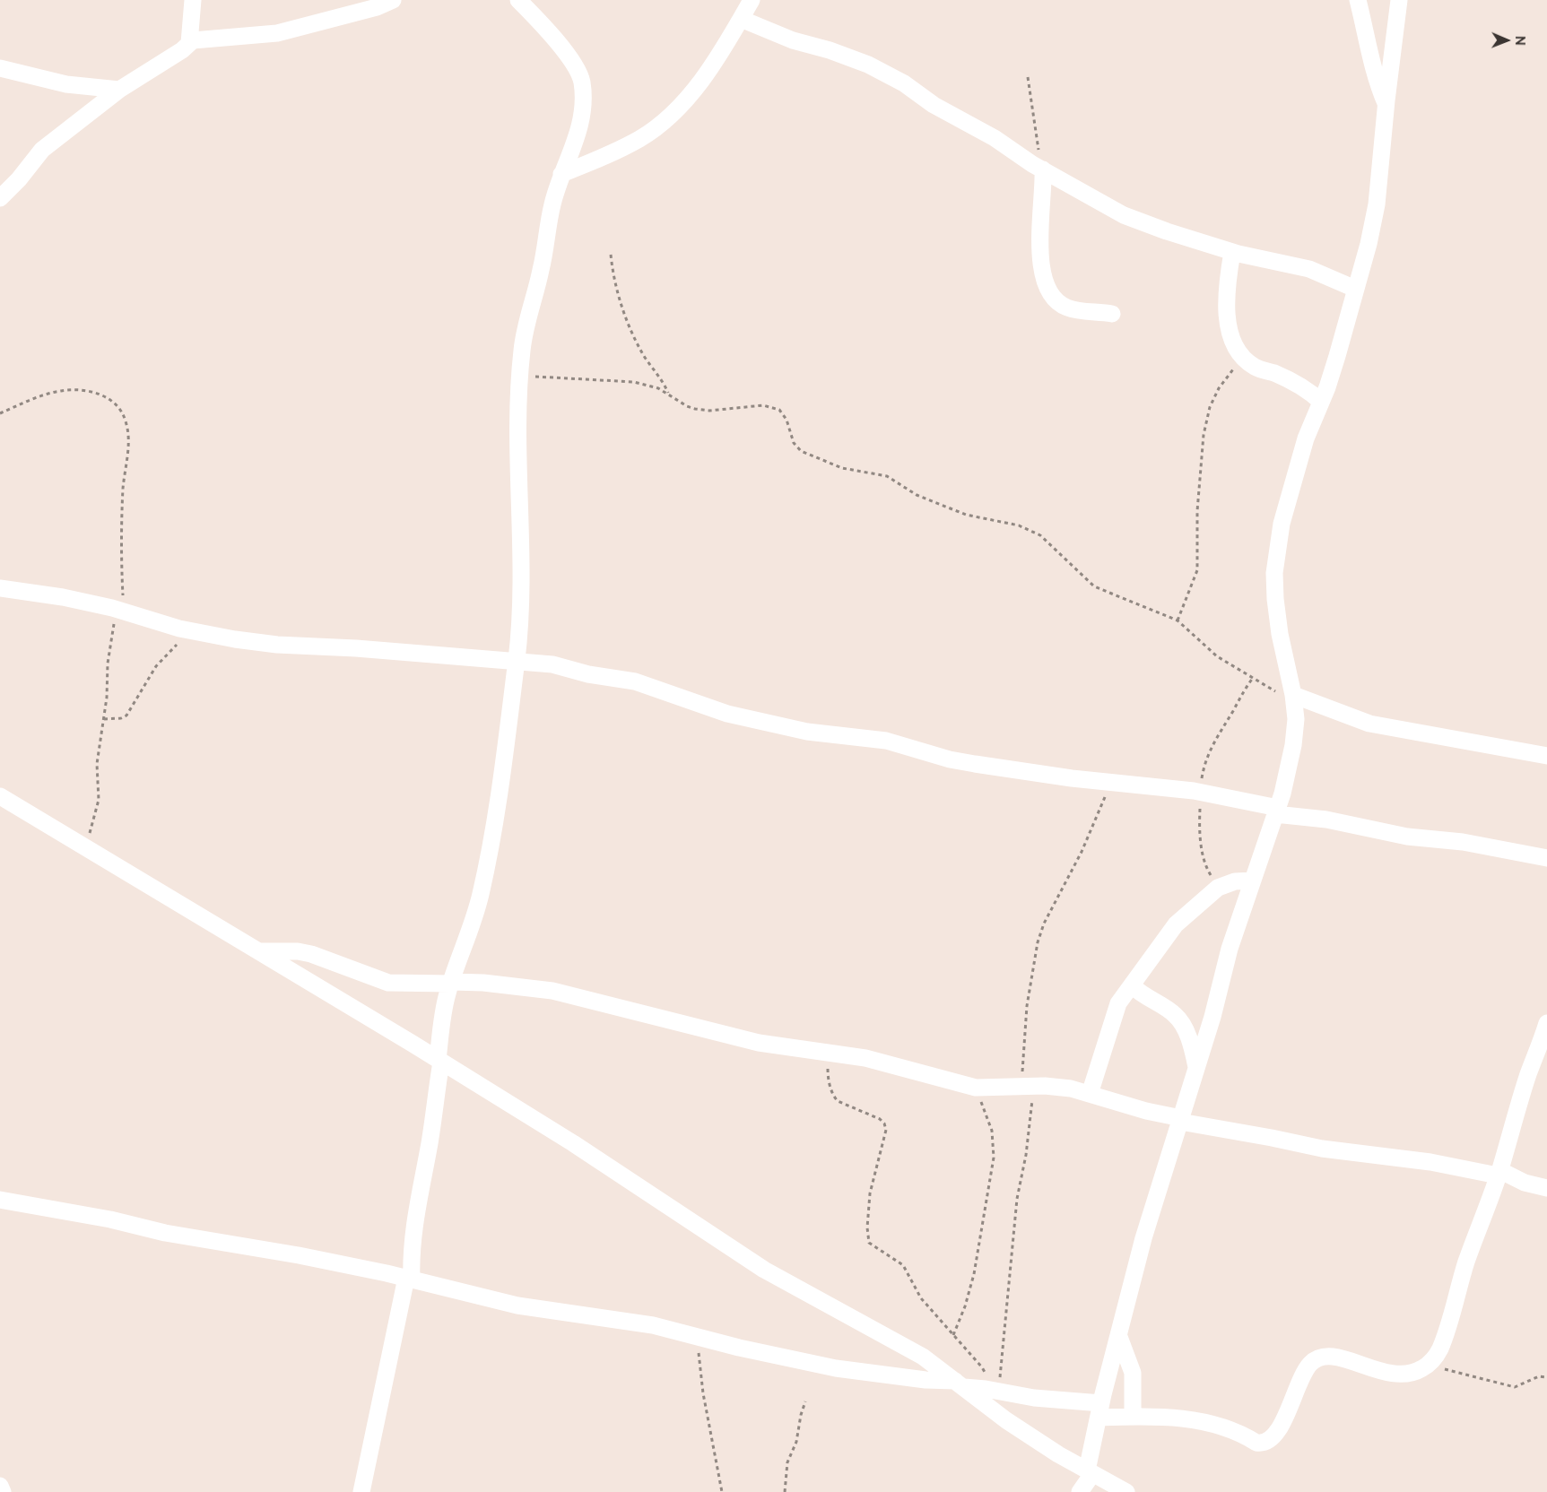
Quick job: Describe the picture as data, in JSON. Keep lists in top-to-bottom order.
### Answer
{
  "north": "right"
}
